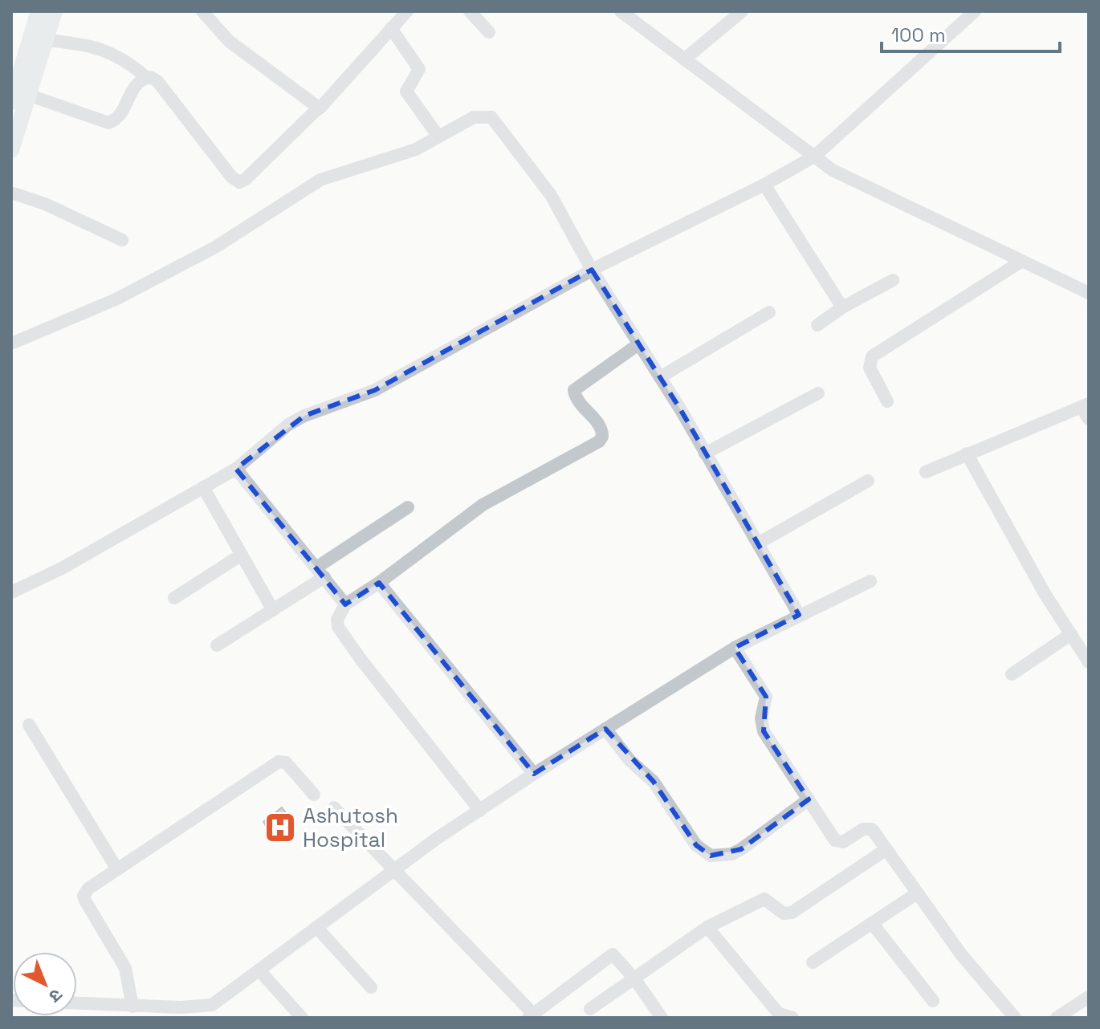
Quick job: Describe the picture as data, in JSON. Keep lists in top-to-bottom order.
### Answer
{
  "places": {
    "hospital": ["Ashutosh Hospital"]
  },
  "scale_bar": "100 m",
  "north": "bottom right"
}
